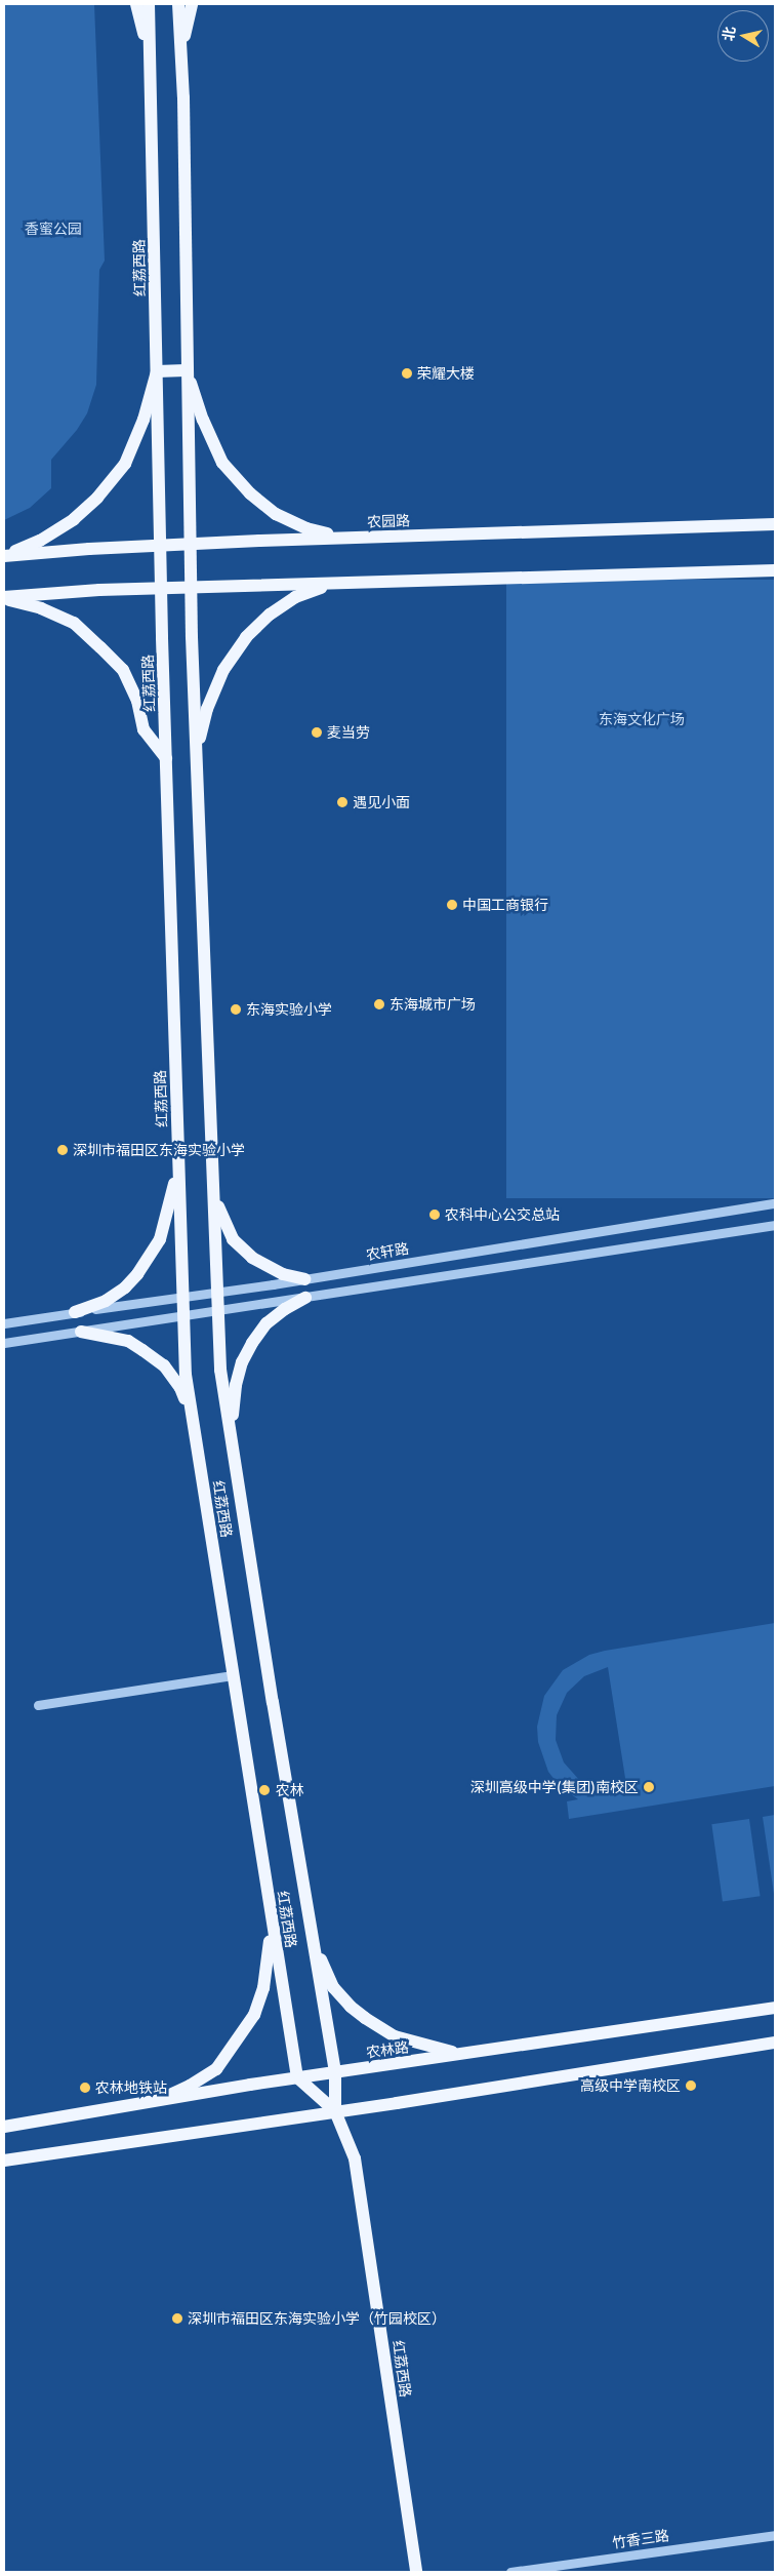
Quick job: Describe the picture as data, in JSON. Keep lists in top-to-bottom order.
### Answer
{
  "streets": {
    "main road": ["红荔西路", "农园路", "农林路"],
    "street": ["农轩路", "竹香三路"]
  },
  "crossings": [
    ["红荔西路", "农园路"],
    ["红荔西路", "农轩路"],
    ["红荔西路", "农林路"]
  ],
  "parks": ["香蜜公园", "东海文化广场"],
  "places": [
    "荣耀大楼",
    "麦当劳",
    "遇见小面",
    "中国工商银行",
    "东海城市广场",
    "东海实验小学",
    "深圳市福田区东海实验小学",
    "农科中心公交总站",
    "深圳高级中学(集团)南校区",
    "农林",
    "高级中学南校区",
    "农林地铁站",
    "深圳市福田区东海实验小学（竹园校区）"
  ],
  "north": "left"
}
